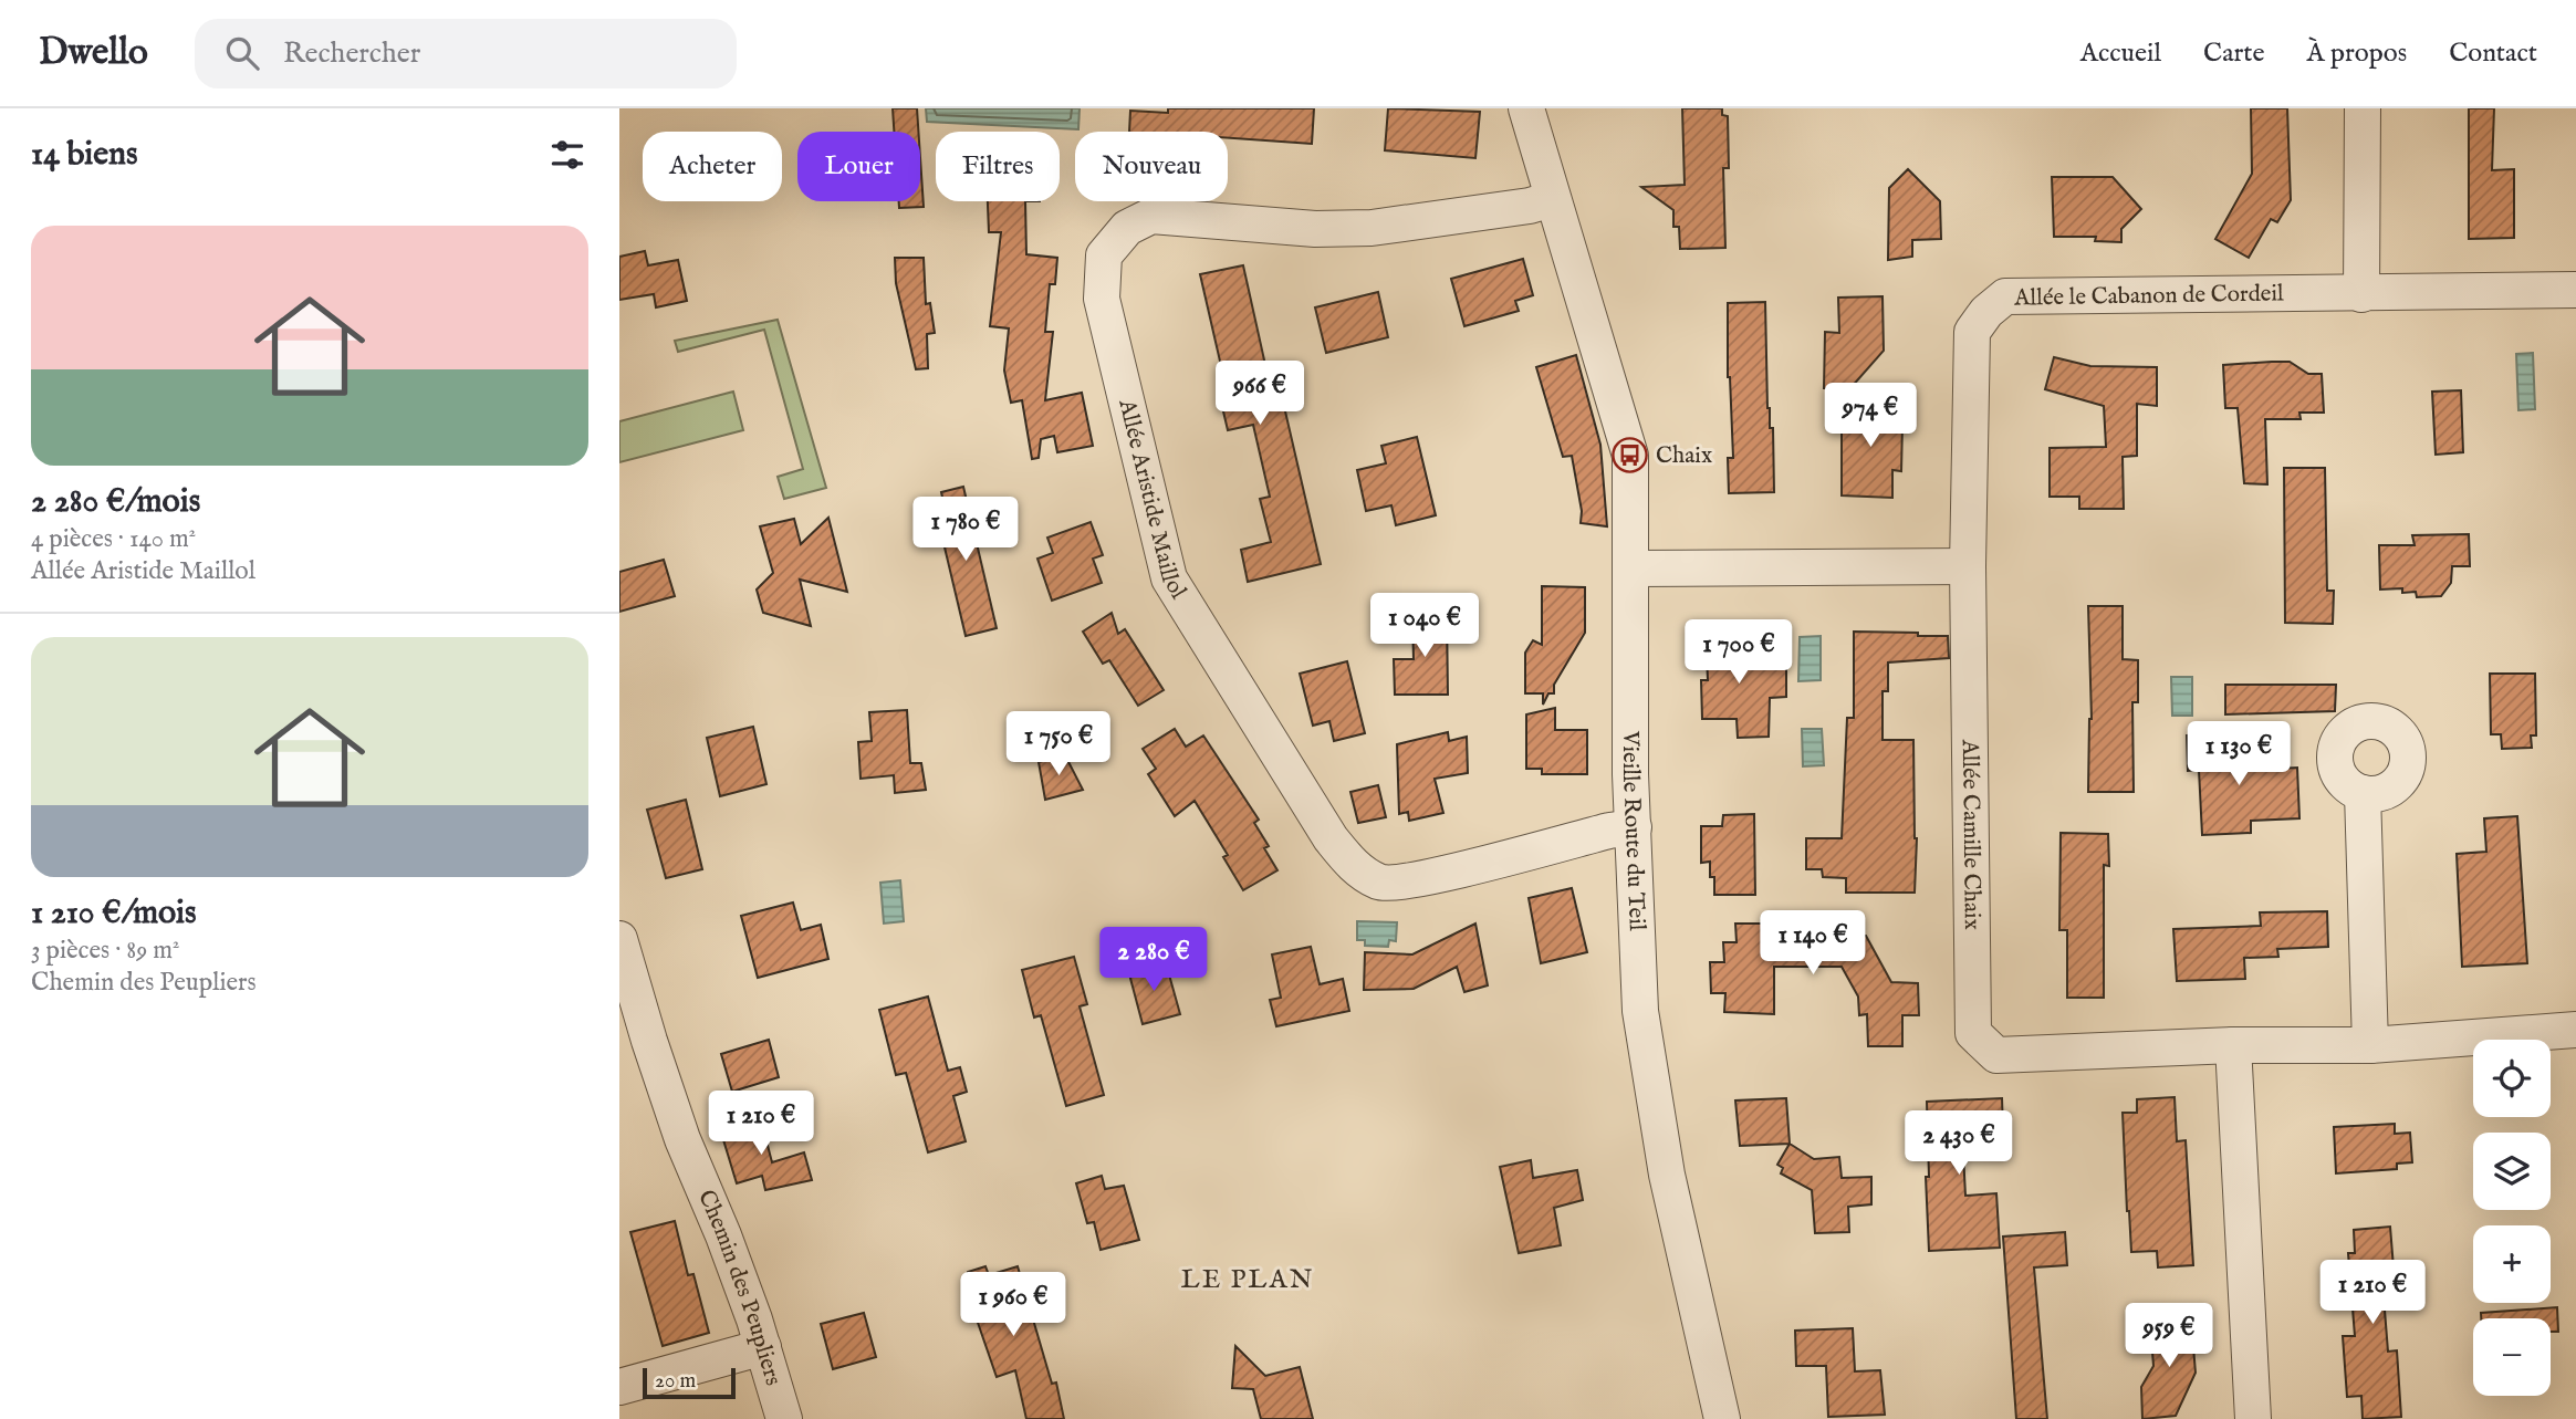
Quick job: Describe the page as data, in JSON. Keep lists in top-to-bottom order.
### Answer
{
  "streets": {
    "street": [
      "Allée le Cabanon de Cordeil",
      "Allée Aristide Maillol",
      "Vieille Route du Teil",
      "Allée Camille Chaix",
      "Chemin des Peupliers"
    ]
  },
  "crossings": [
    ["Allée le Cabanon de Cordeil", "Allée Camille Chaix"],
    ["Allée Aristide Maillol", "Vieille Route du Teil"]
  ],
  "districts": ["LE PLAN"],
  "places": {
    "bus stop": ["Chaix"]
  },
  "scale_bar": "20 m",
  "page": {
    "header": "Dwello",
    "search": "Rechercher",
    "nav": [
      "Accueil",
      "Carte",
      "À propos",
      "Contact"
    ],
    "heading": "14 biens",
    "chip": [
      "Acheter",
      "Louer",
      "Filtres",
      "Nouveau"
    ],
    "list": [
      {
        "name": "2 280 €/mois",
        "note": "4 pièces · 140 m² · Allée Aristide Maillol"
      },
      {
        "name": "1 210 €/mois",
        "note": "3 pièces · 89 m² · Chemin des Peupliers"
      }
    ],
    "price": [
      "966 €",
      "974 €",
      "1 780 €",
      "1 040 €",
      "1 700 €",
      "1 750 €",
      "1 130 €",
      "1 140 €",
      "2 280 €",
      "1 210 €",
      "2 430 €",
      "1 210 €",
      "1 960 €",
      "959 €"
    ],
    "map_buttons": ["+", "−"],
    "scale": "20 m"
  }
}
